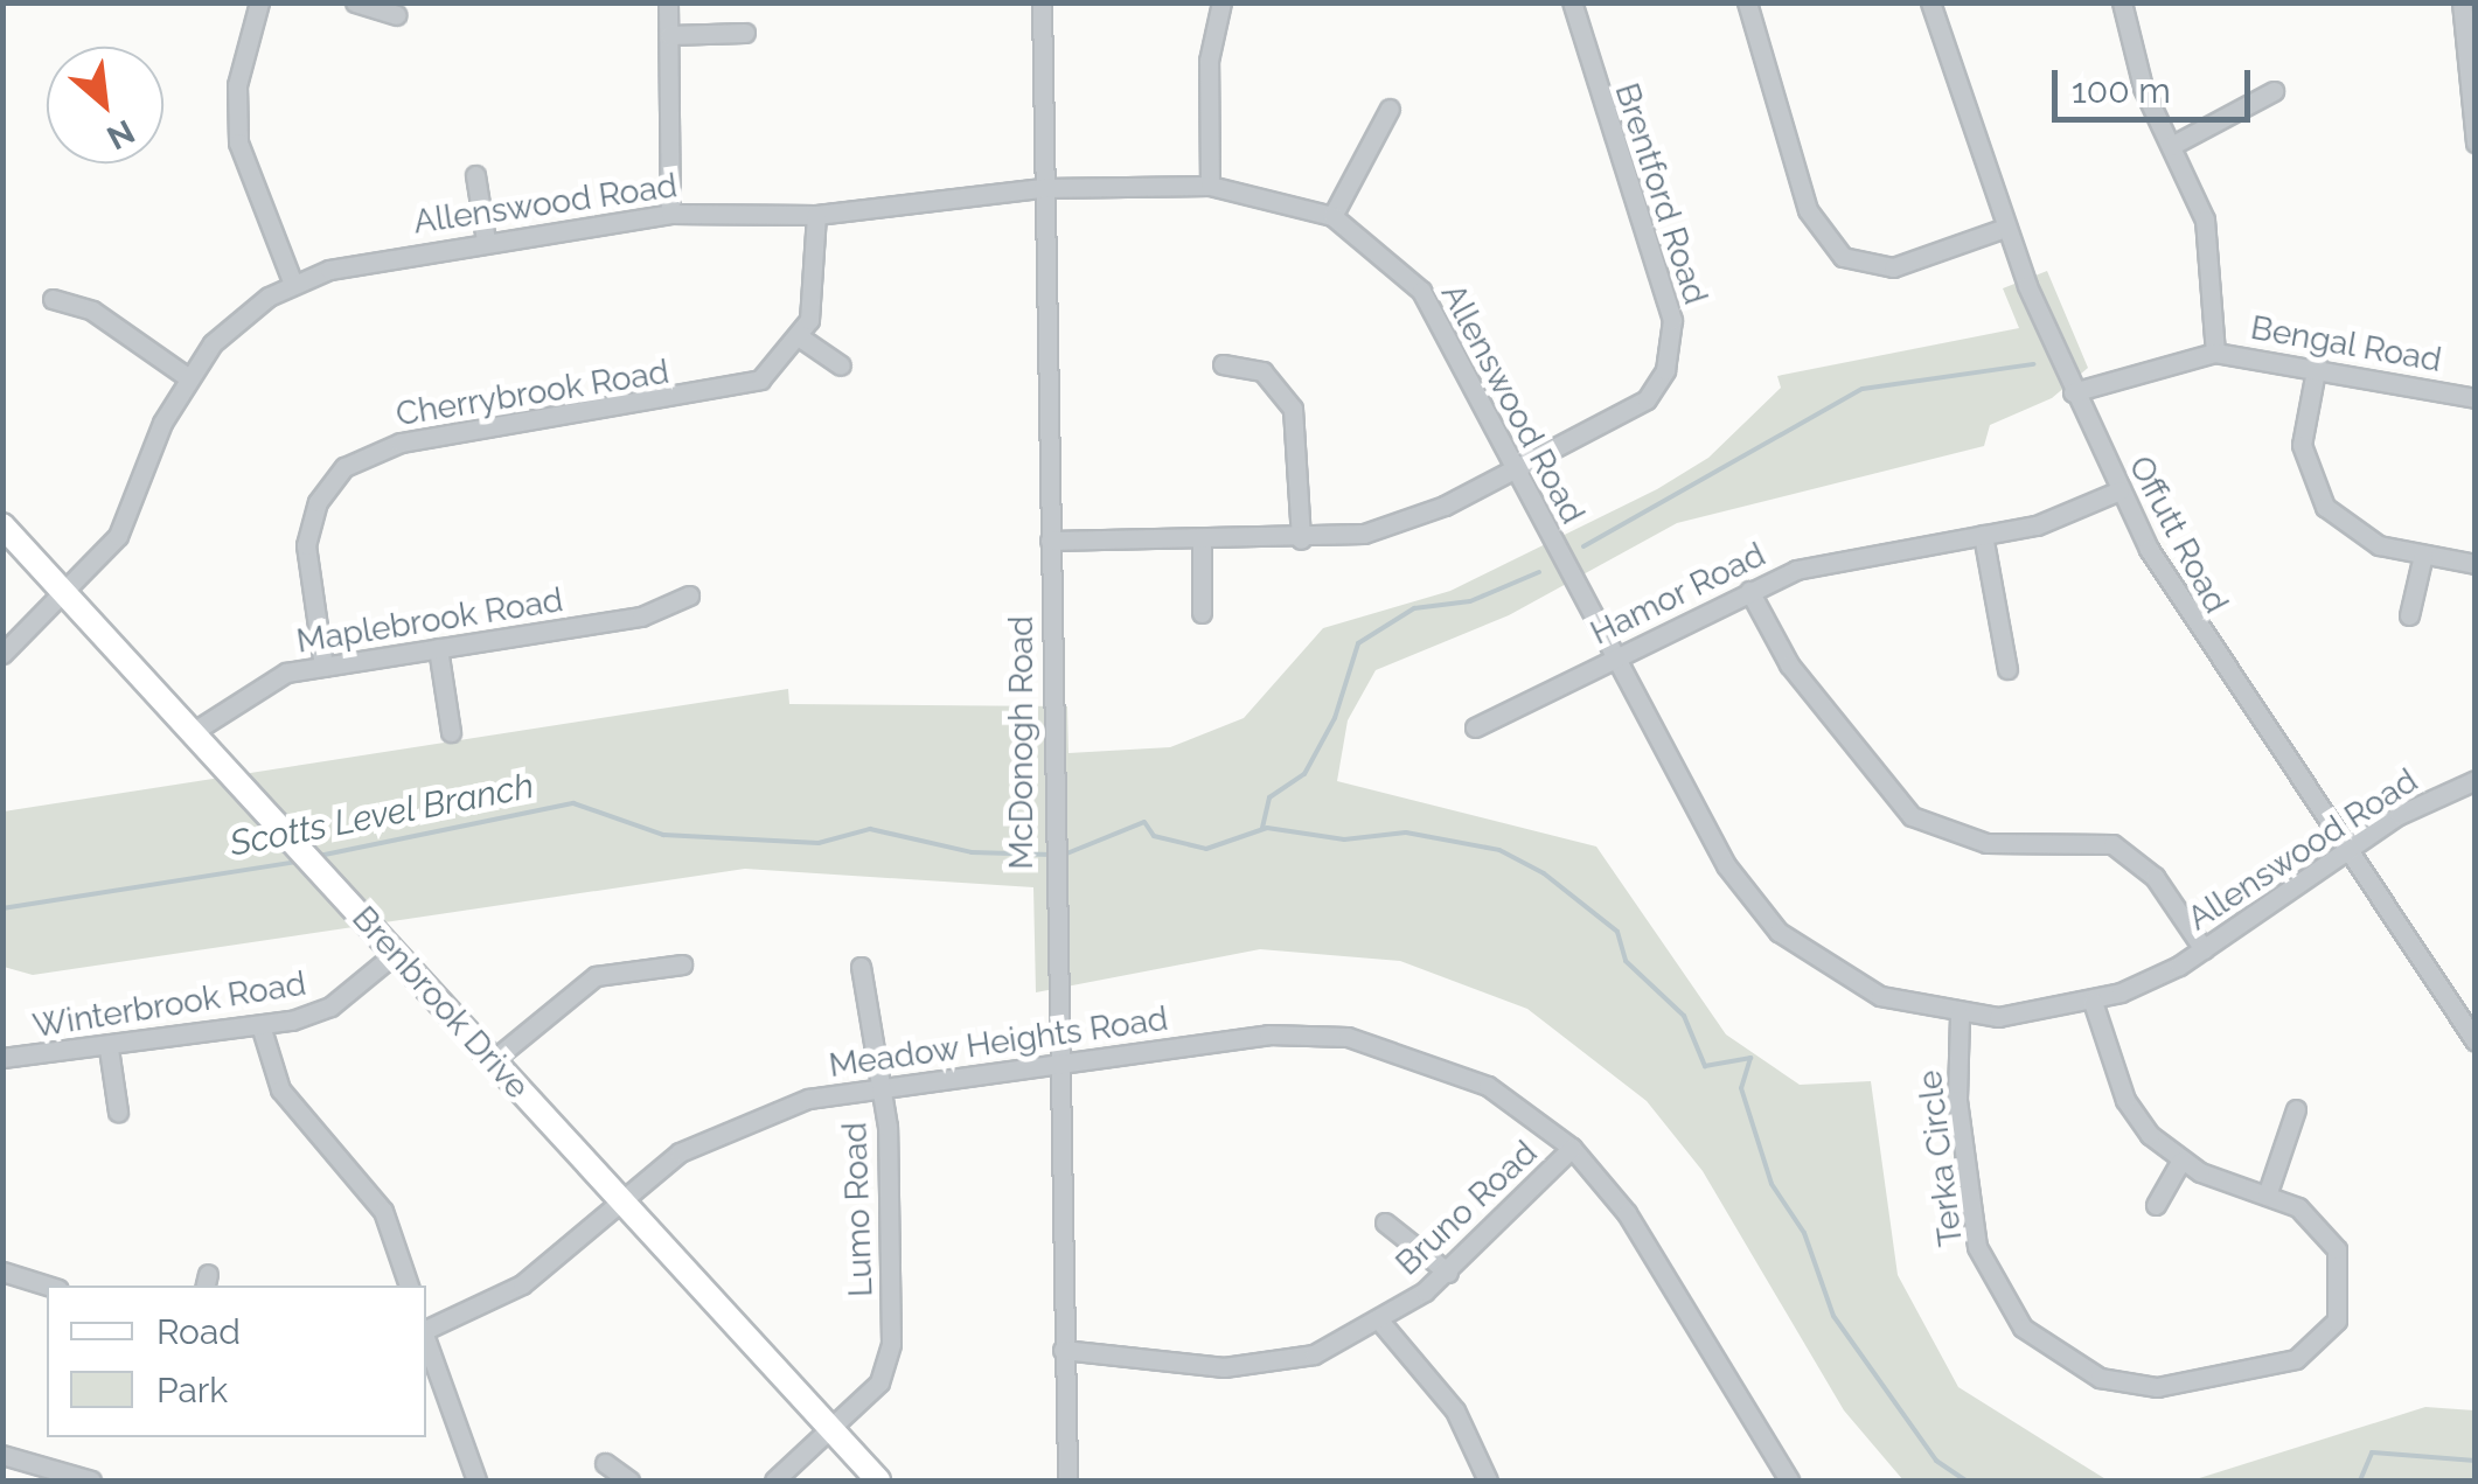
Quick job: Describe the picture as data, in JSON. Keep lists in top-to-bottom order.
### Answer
{
  "streets": {
    "main road": ["Brenbrook Drive"],
    "street": [
      "Brentford Road",
      "Allenswood Road",
      "Bengal Road",
      "Cherrybrook Road",
      "Offutt Road",
      "Hamor Road",
      "Maplebrook Road",
      "McDonogh Road",
      "Winterbrook Road",
      "Meadow Heights Road",
      "Terka Circle",
      "Bruno Road",
      "Lumo Road"
    ]
  },
  "crossings": [
    ["Brentford Road", "Allenswood Road"],
    ["Brentford Road", "McDonogh Road"],
    ["Allenswood Road", "Offutt Road"],
    ["Allenswood Road", "Hamor Road"],
    ["Allenswood Road", "McDonogh Road"],
    ["Allenswood Road", "Brenbrook Drive"],
    ["Allenswood Road", "Terka Circle"],
    ["Bengal Road", "Offutt Road"],
    ["Cherrybrook Road", "Maplebrook Road"],
    ["Offutt Road", "Hamor Road"],
    ["Maplebrook Road", "Brenbrook Drive"],
    ["McDonogh Road", "Meadow Heights Road"],
    ["McDonogh Road", "Bruno Road"],
    ["Brenbrook Drive", "Winterbrook Road"],
    ["Brenbrook Drive", "Meadow Heights Road"],
    ["Brenbrook Drive", "Lumo Road"],
    ["Meadow Heights Road", "Bruno Road"],
    ["Meadow Heights Road", "Lumo Road"]
  ],
  "water": ["Scotts Level Branch"],
  "legend": ["Road", "Park"],
  "scale_bar": "100 m",
  "north": "bottom right"
}
